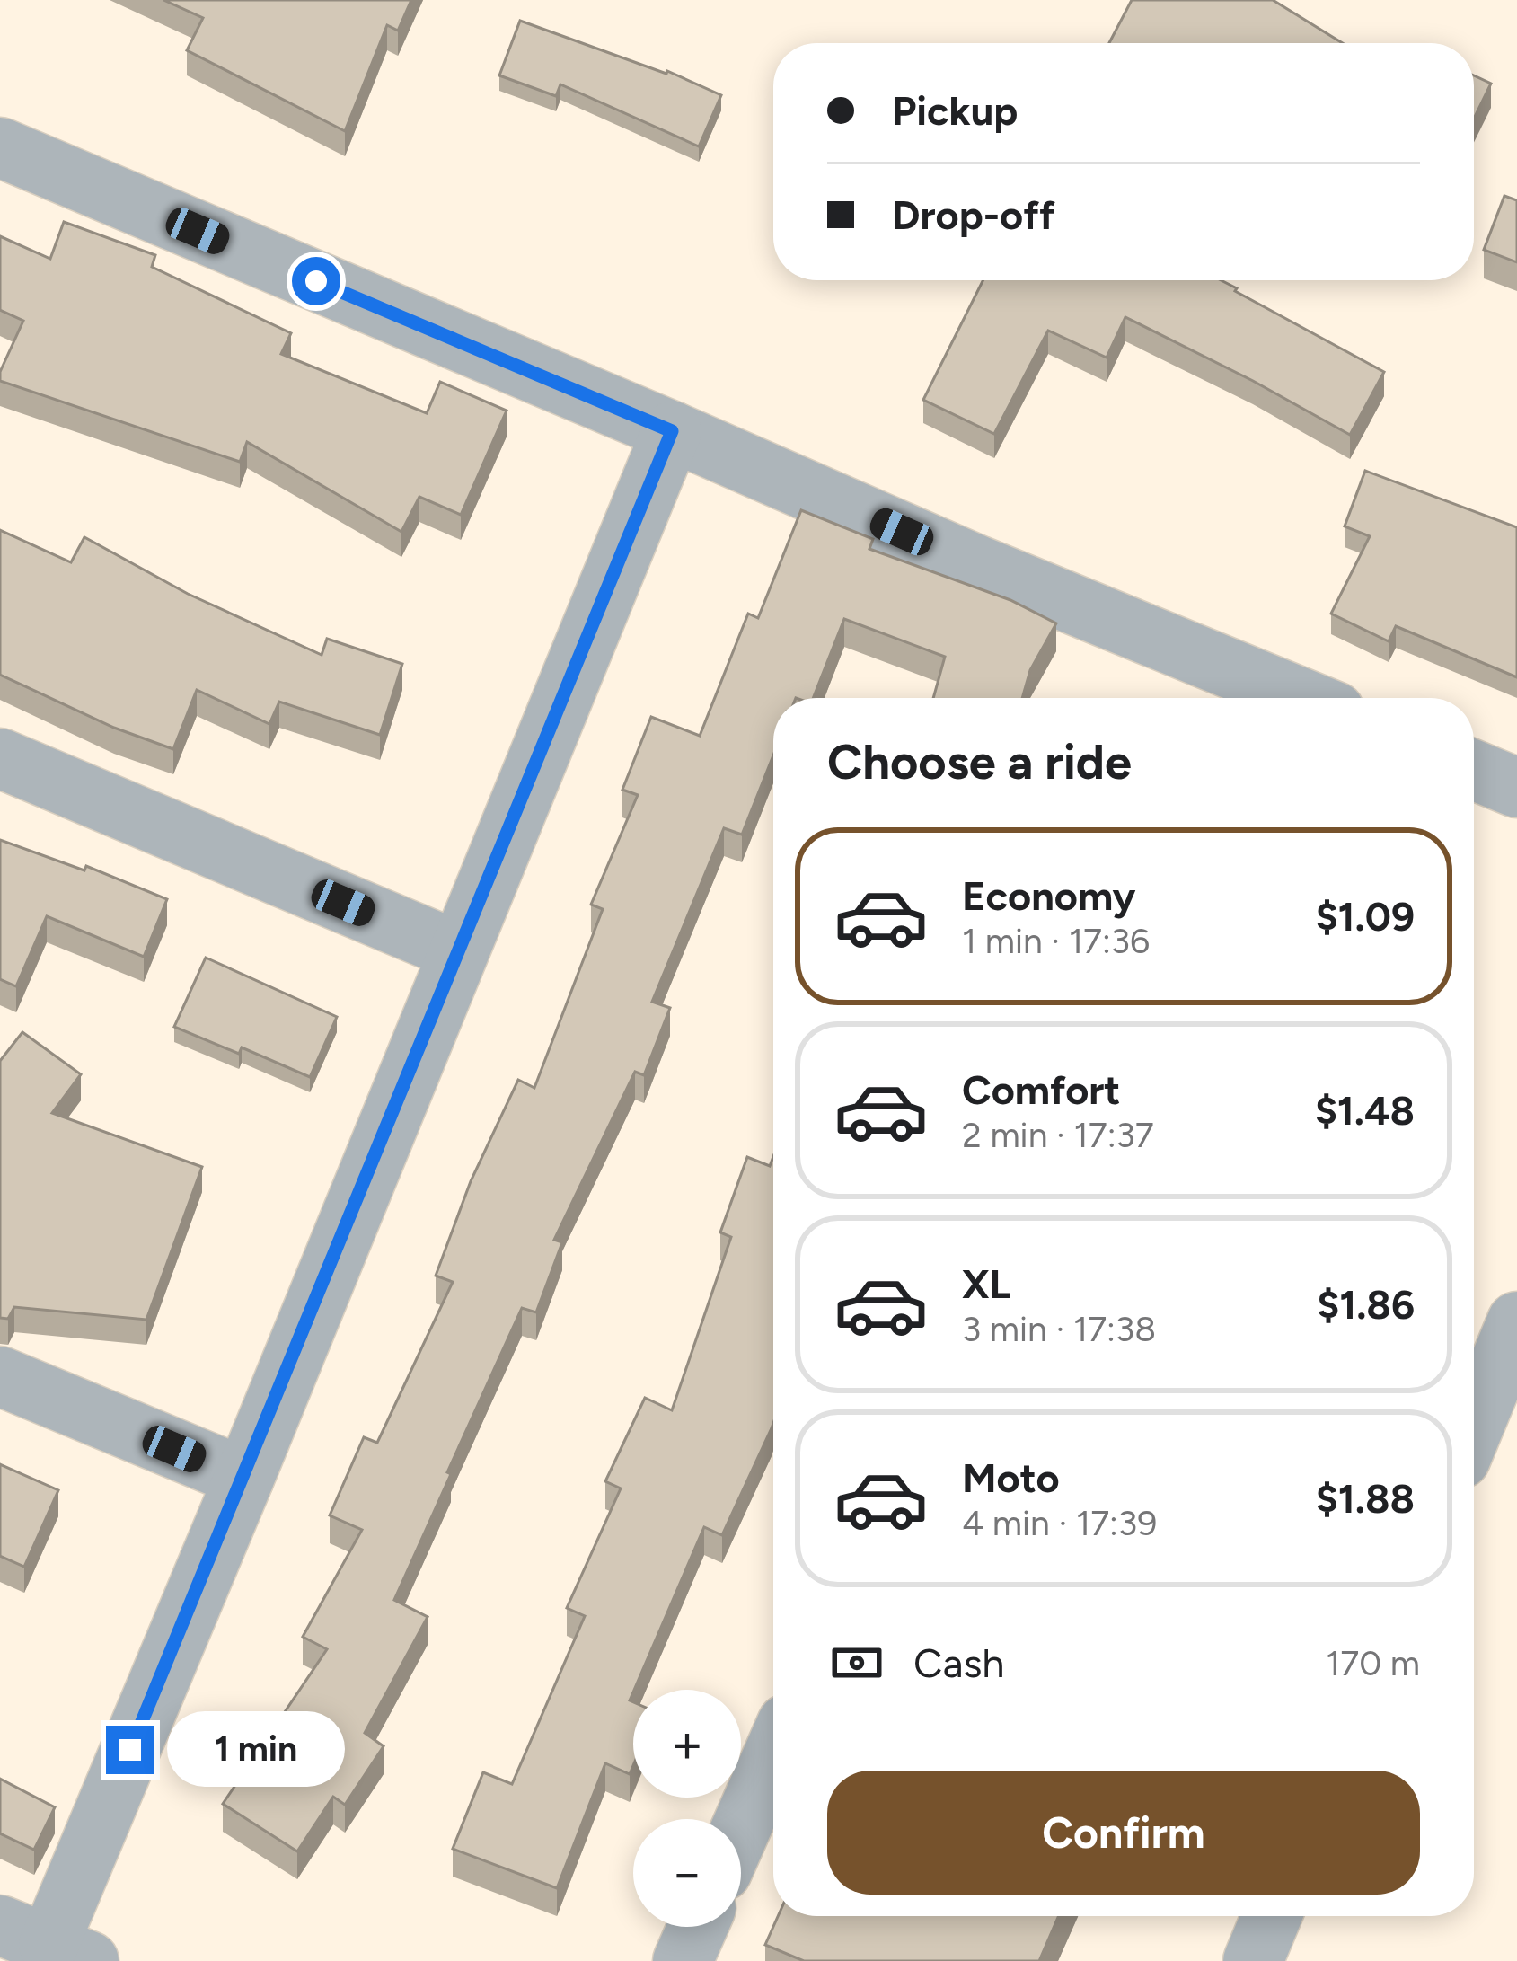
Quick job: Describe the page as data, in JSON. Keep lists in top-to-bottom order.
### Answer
{
  "page": {
    "banner": ["Pickup", "Drop-off"],
    "heading": "Choose a ride",
    "list": [
      {
        "name": "Economy",
        "note": "1 min · 17:36",
        "value": "$1.09"
      },
      {
        "name": "Comfort",
        "note": "2 min · 17:37",
        "value": "$1.48"
      },
      {
        "name": "XL",
        "note": "3 min · 17:38",
        "value": "$1.86"
      },
      {
        "name": "Moto",
        "note": "4 min · 17:39",
        "value": "$1.88"
      }
    ],
    "pay": ["Cash", "170 m"],
    "map_buttons": ["+", "−"],
    "bubble": "1 min",
    "buttons": "Confirm"
  }
}
